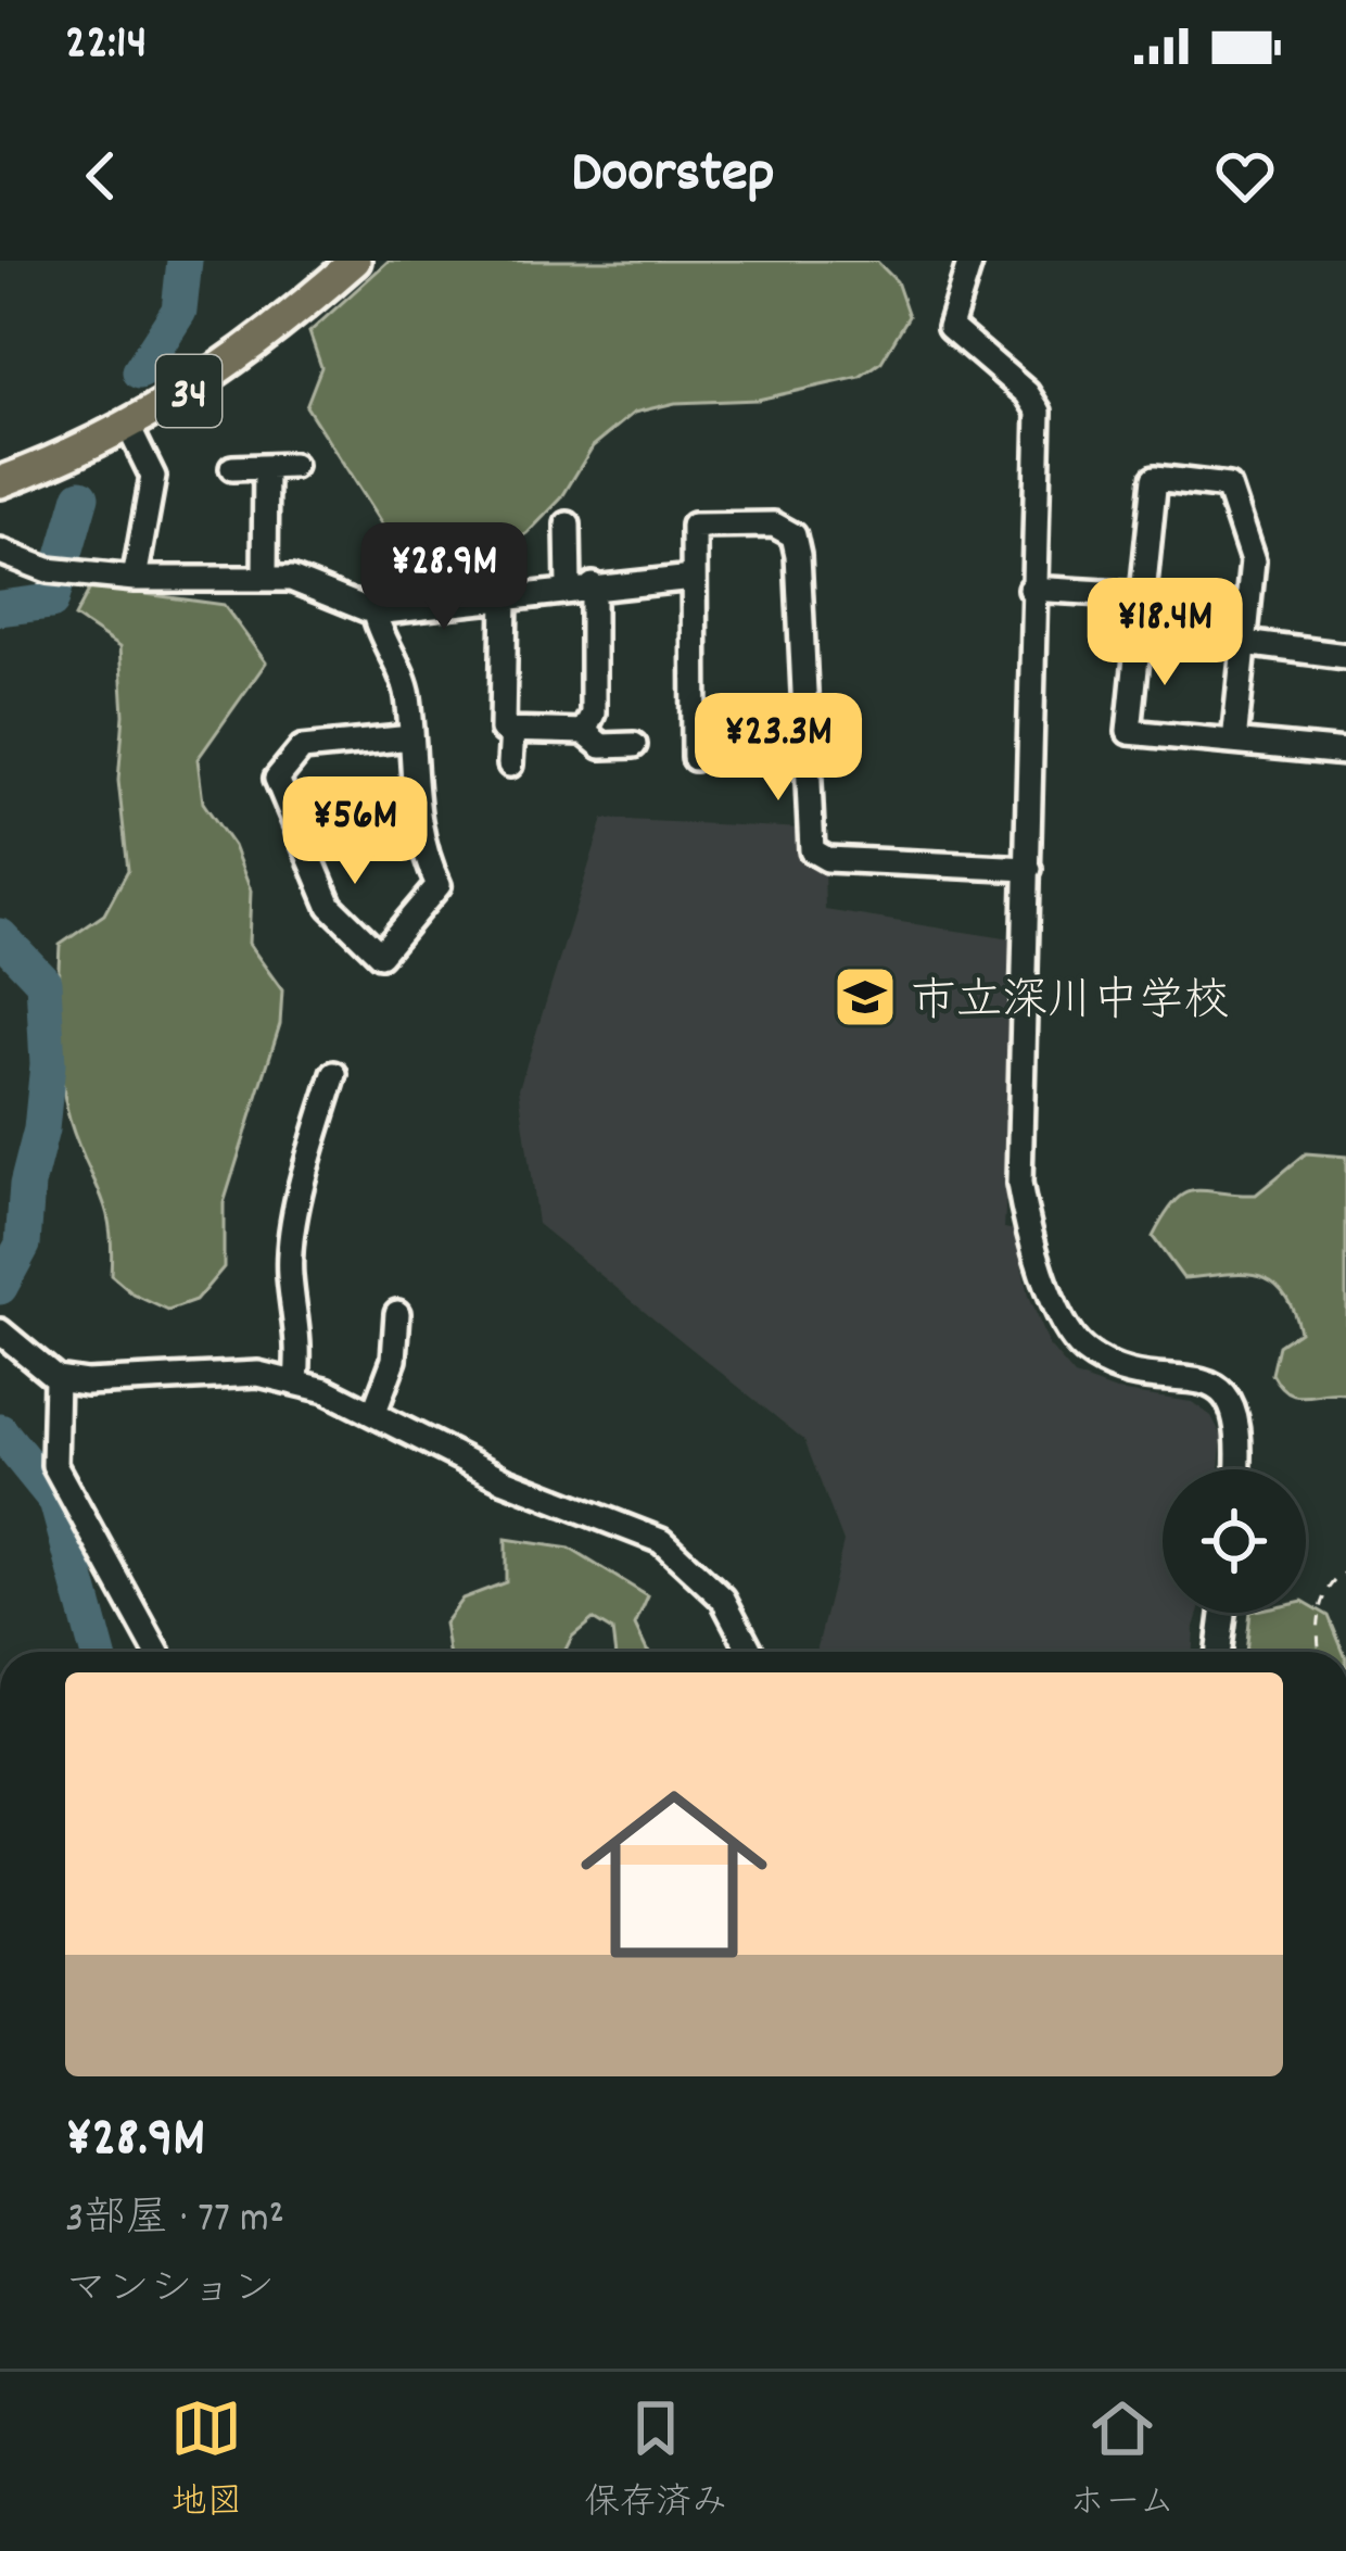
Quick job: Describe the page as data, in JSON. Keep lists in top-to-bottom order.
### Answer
{
  "streets": {
    "main road": ["34"]
  },
  "places": {
    "school or university": ["市立深川中学校"]
  },
  "page": {
    "status": "22:14",
    "header": "Doorstep",
    "price": [
      "¥28.9M",
      "¥18.4M",
      "¥23.3M",
      "¥56M"
    ],
    "list": [
      {
        "name": "¥28.9M",
        "note": "3部屋 · 77 m² · マンション"
      }
    ],
    "tabs": ["地図", "保存済み", "ホーム"]
  }
}
